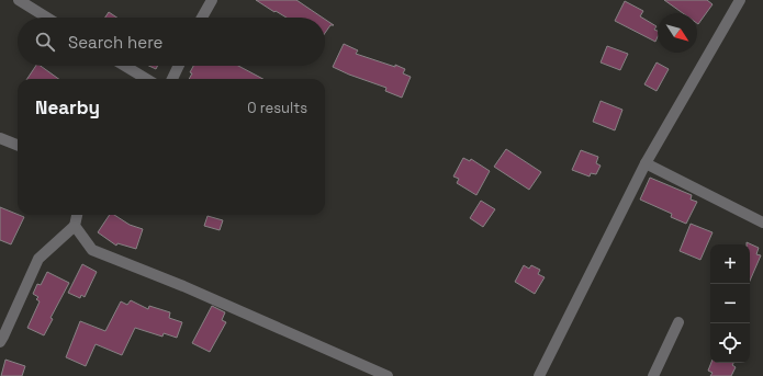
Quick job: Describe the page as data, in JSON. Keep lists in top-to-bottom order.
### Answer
{
  "north": "bottom right",
  "page": {
    "search": "Search here",
    "heading": ["Nearby", "0 results"],
    "map_buttons": ["+", "−"]
  }
}
